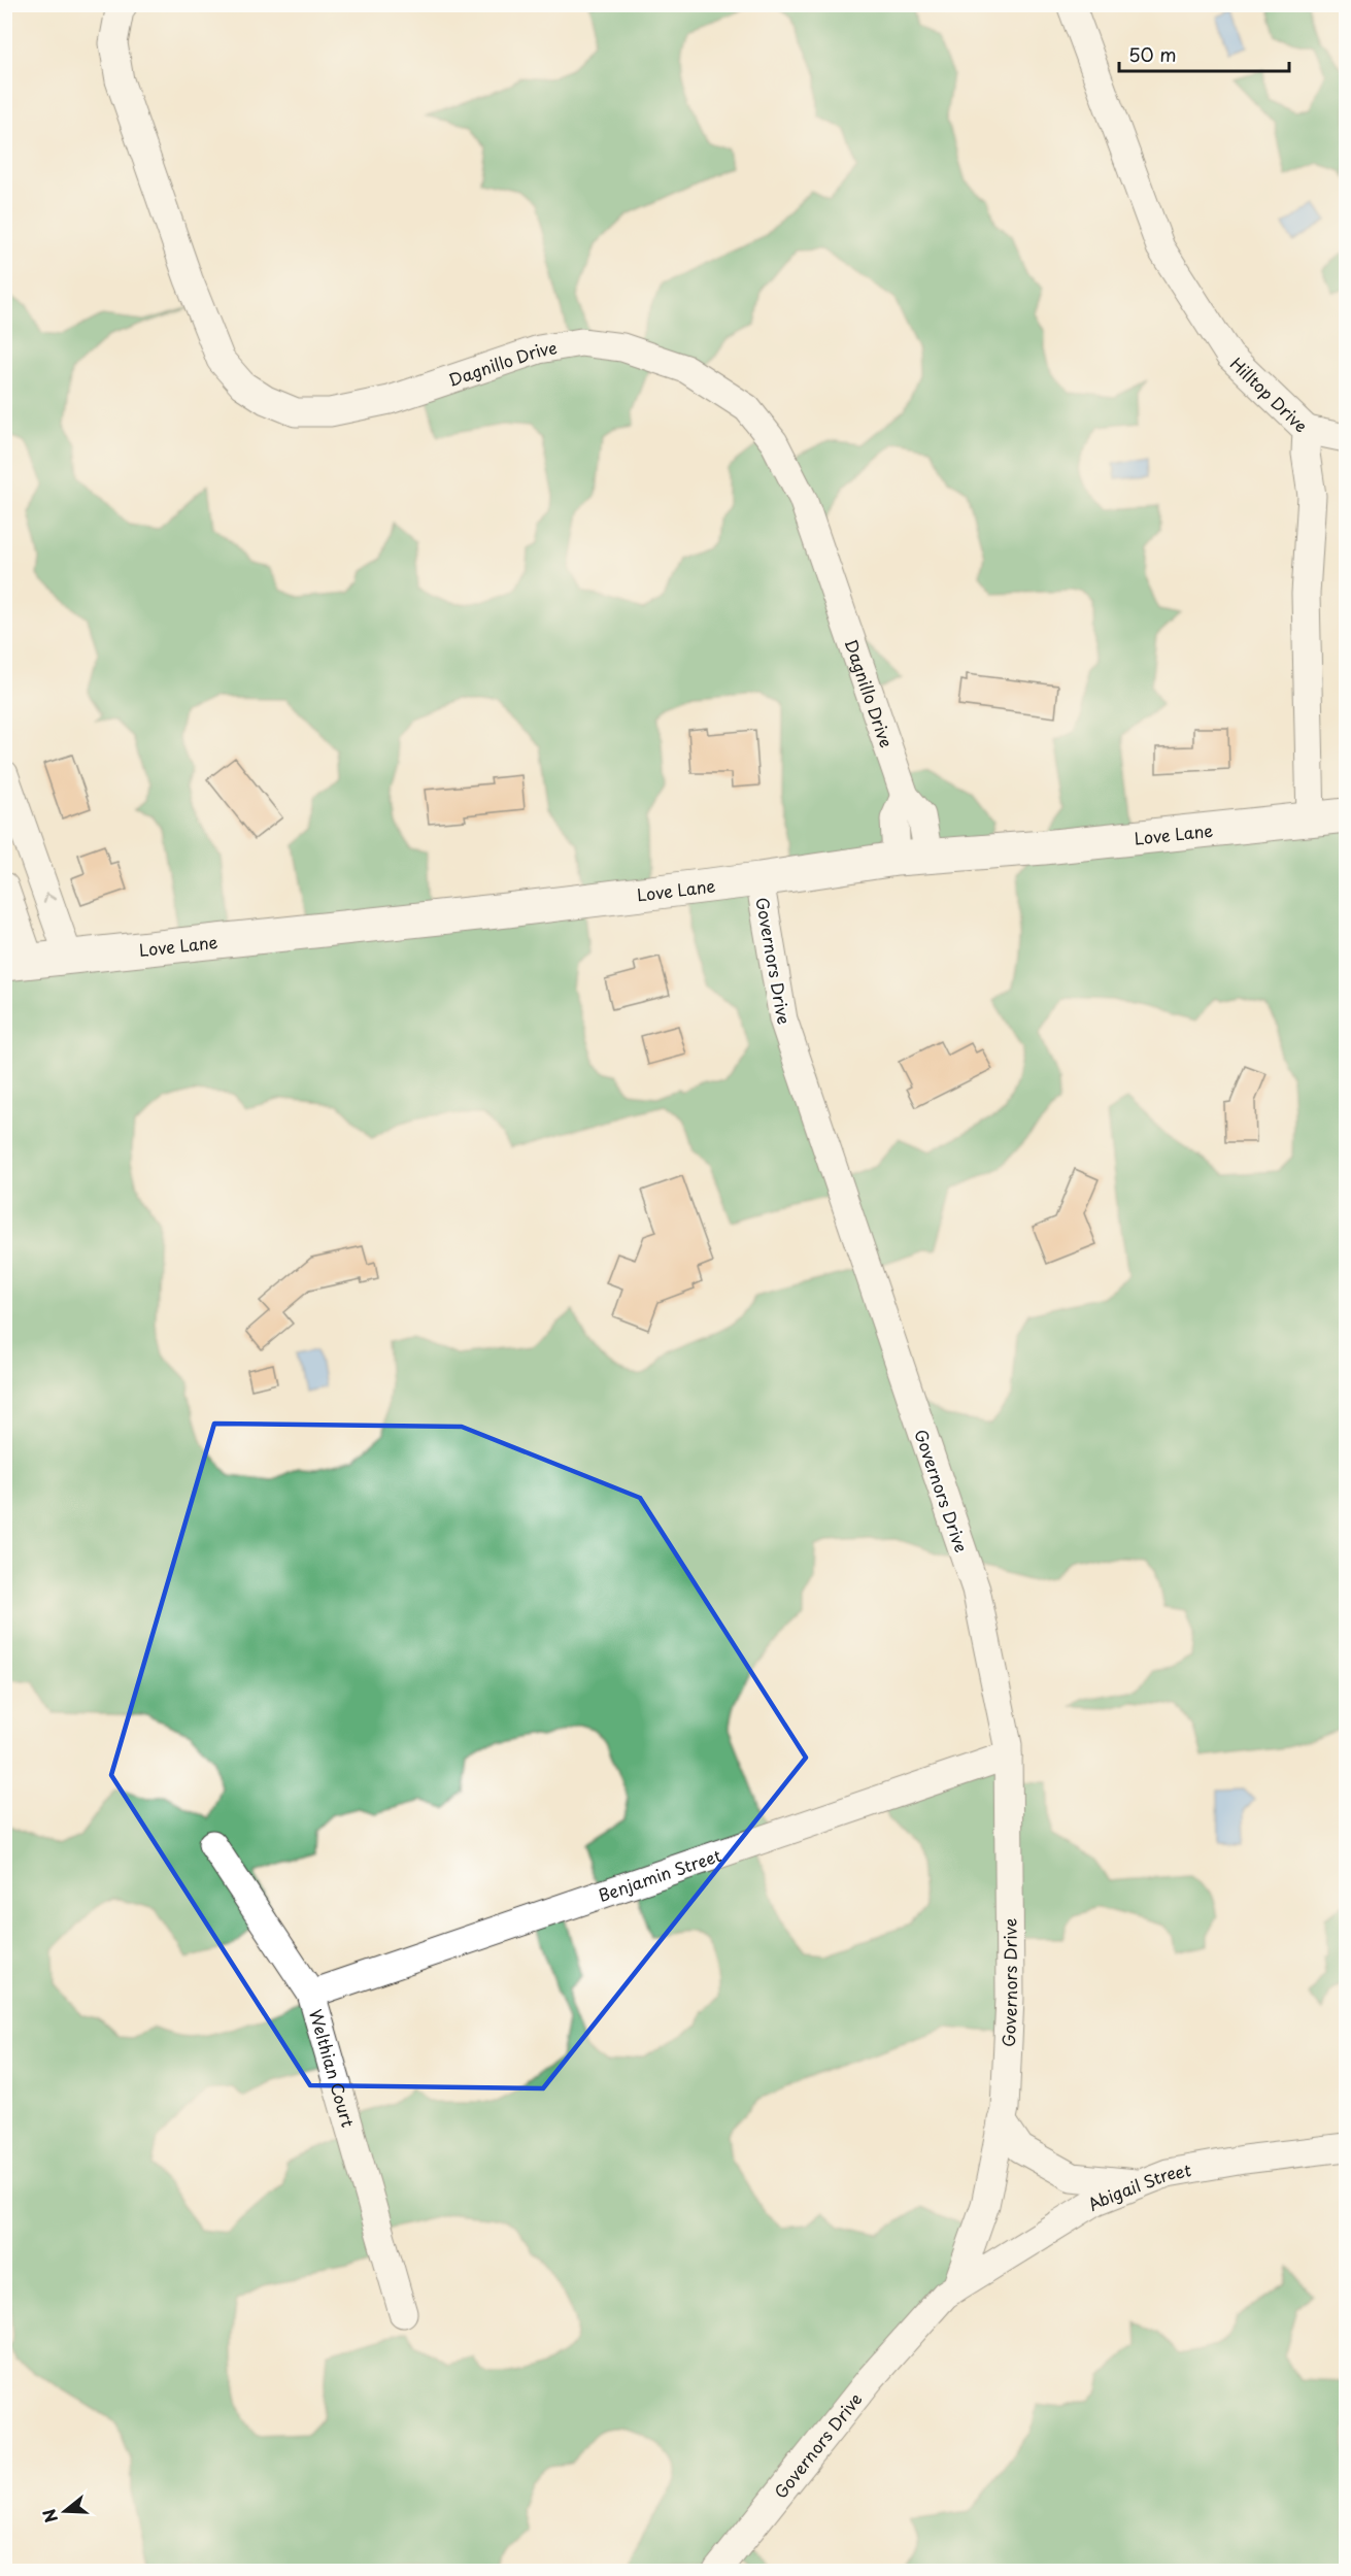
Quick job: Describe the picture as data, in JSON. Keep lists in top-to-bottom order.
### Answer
{
  "streets": {
    "street": [
      "Dagnillo Drive",
      "Hilltop Drive",
      "Love Lane",
      "Governors Drive",
      "Benjamin Street",
      "Welthian Court",
      "Abigail Street"
    ]
  },
  "crossings": [
    ["Dagnillo Drive", "Love Lane"],
    ["Hilltop Drive", "Love Lane"],
    ["Love Lane", "Governors Drive"],
    ["Governors Drive", "Benjamin Street"],
    ["Governors Drive", "Abigail Street"],
    ["Benjamin Street", "Welthian Court"]
  ],
  "scale_bar": "50 m",
  "north": "left"
}
